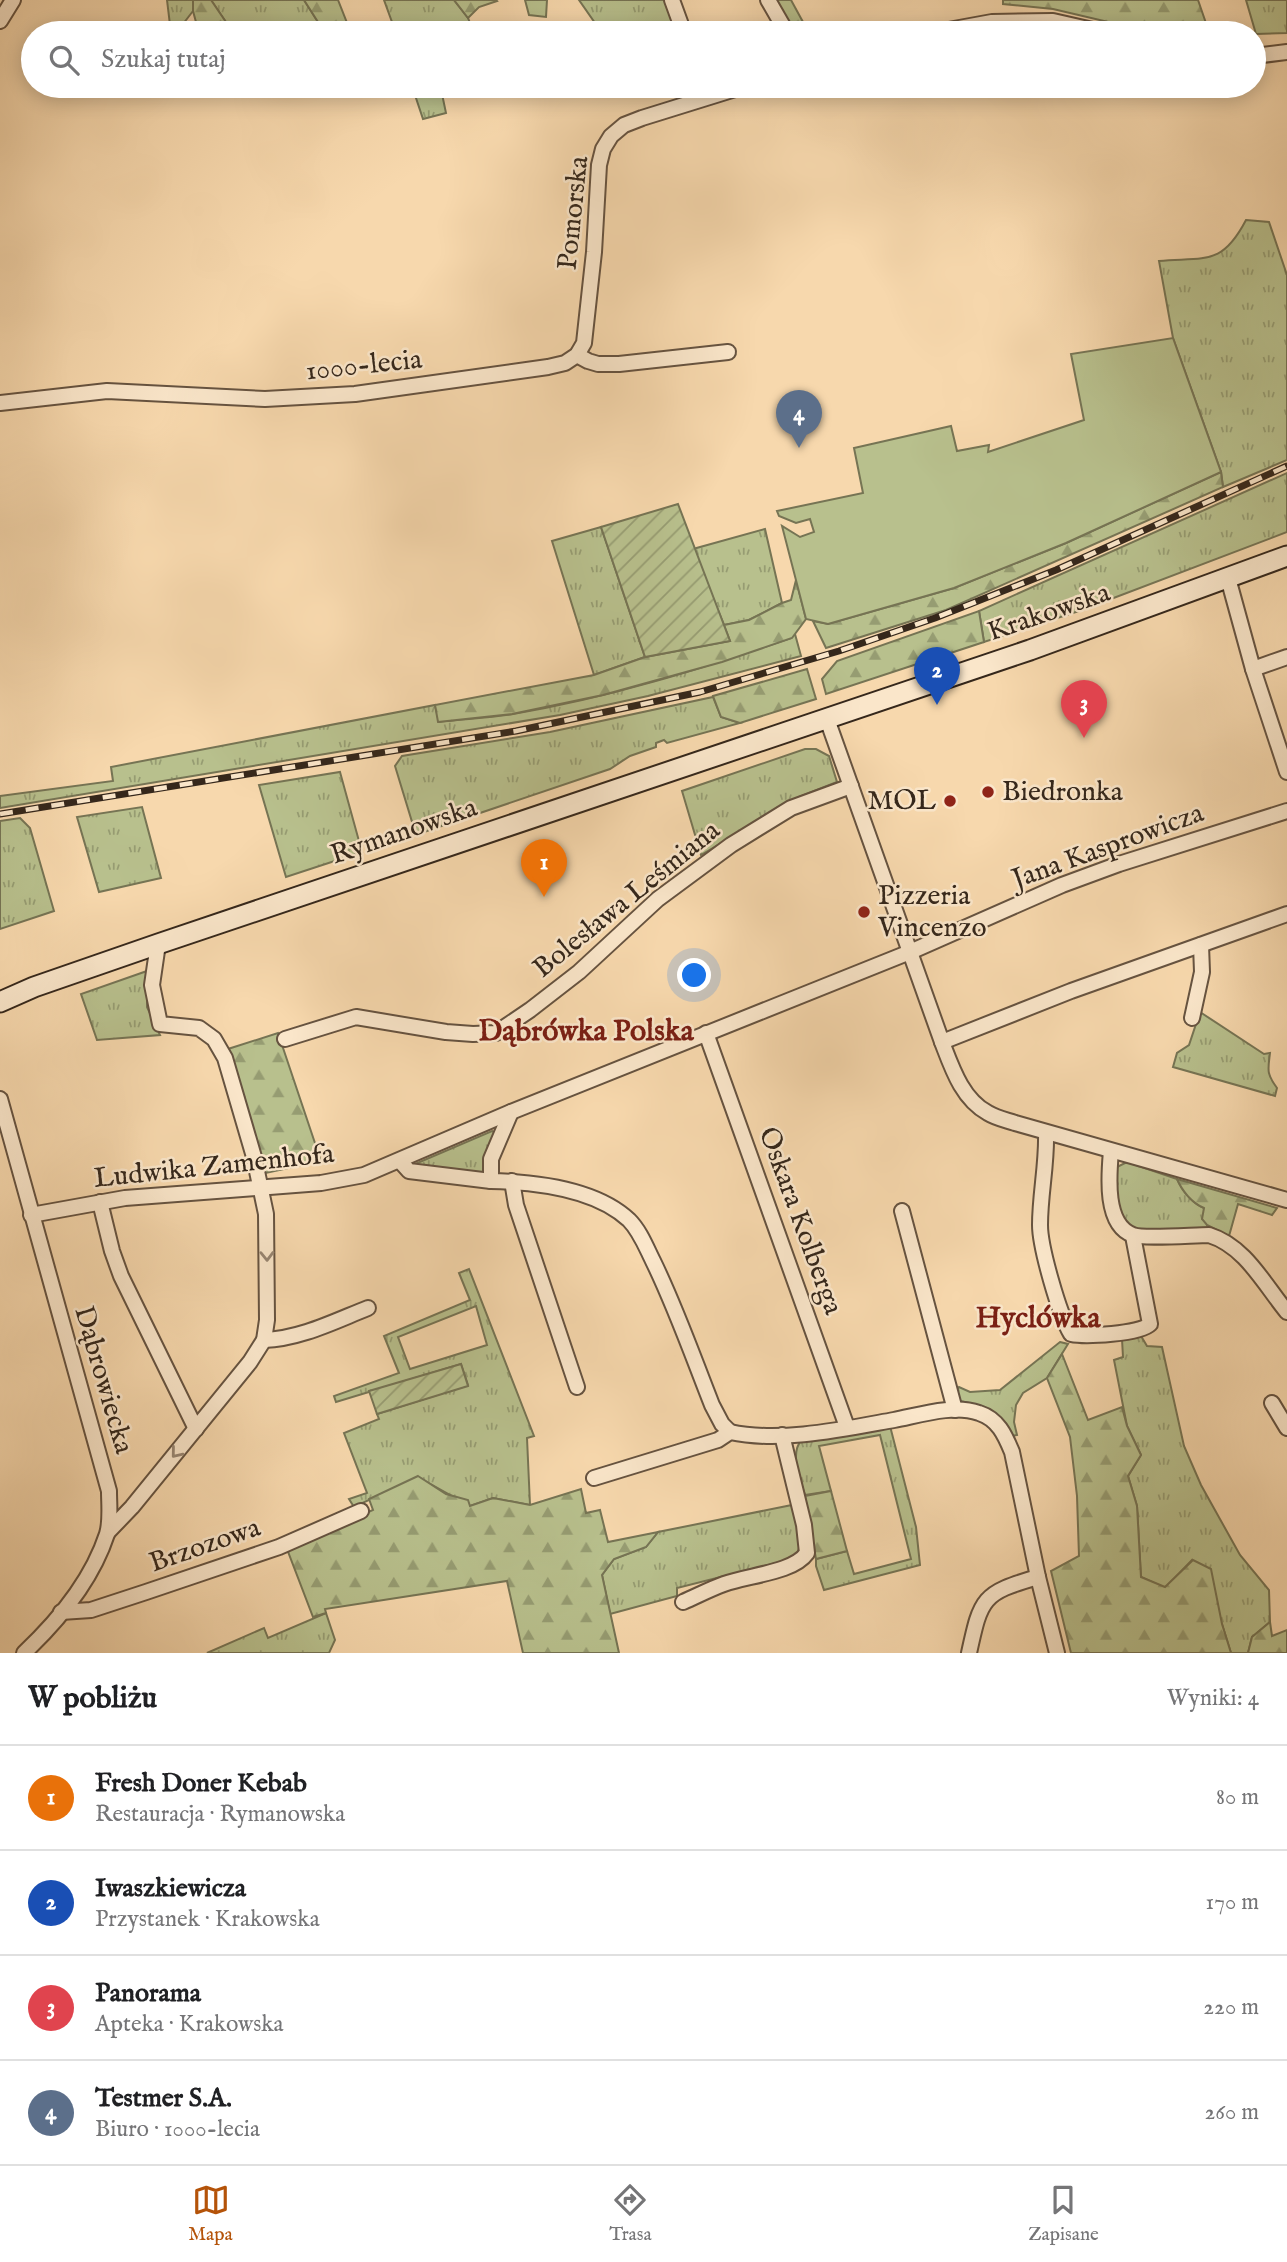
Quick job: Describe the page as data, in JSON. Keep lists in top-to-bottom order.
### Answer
{
  "streets": {
    "main road": ["Krakowska", "Rymanowska"],
    "street": [
      "Pomorska",
      "1000-lecia",
      "Jana Kasprowicza",
      "Bolesława Leśmiana",
      "Ludwika Zamenhofa",
      "Oskara Kolberga",
      "Dąbrowiecka",
      "Brzozowa"
    ]
  },
  "crossings": [
    ["Pomorska", "1000-lecia"],
    ["Krakowska", "Rymanowska"],
    ["Jana Kasprowicza", "Ludwika Zamenhofa"],
    ["Jana Kasprowicza", "Oskara Kolberga"],
    ["Ludwika Zamenhofa", "Oskara Kolberga"],
    ["Ludwika Zamenhofa", "Dąbrowiecka"],
    ["Dąbrowiecka", "Brzozowa"]
  ],
  "districts": ["Dąbrówka Polska", "Hyclówka"],
  "places": ["Biedronka", "MOL", "Pizzeria Vincenzo"],
  "page": {
    "search": "Szukaj tutaj",
    "pins": [
      "4",
      "2",
      "3",
      "1"
    ],
    "heading": ["W pobliżu", "Wyniki: 4"],
    "list": [
      {
        "mark": "1",
        "name": "Fresh Doner Kebab",
        "note": "Restauracja · Rymanowska",
        "value": "80 m"
      },
      {
        "mark": "2",
        "name": "Iwaszkiewicza",
        "note": "Przystanek · Krakowska",
        "value": "170 m"
      },
      {
        "mark": "3",
        "name": "Panorama",
        "note": "Apteka · Krakowska",
        "value": "220 m"
      },
      {
        "mark": "4",
        "name": "Testmer S.A.",
        "note": "Biuro · 1000-lecia",
        "value": "260 m"
      }
    ],
    "nav": ["Mapa", "Trasa", "Zapisane"]
  }
}
